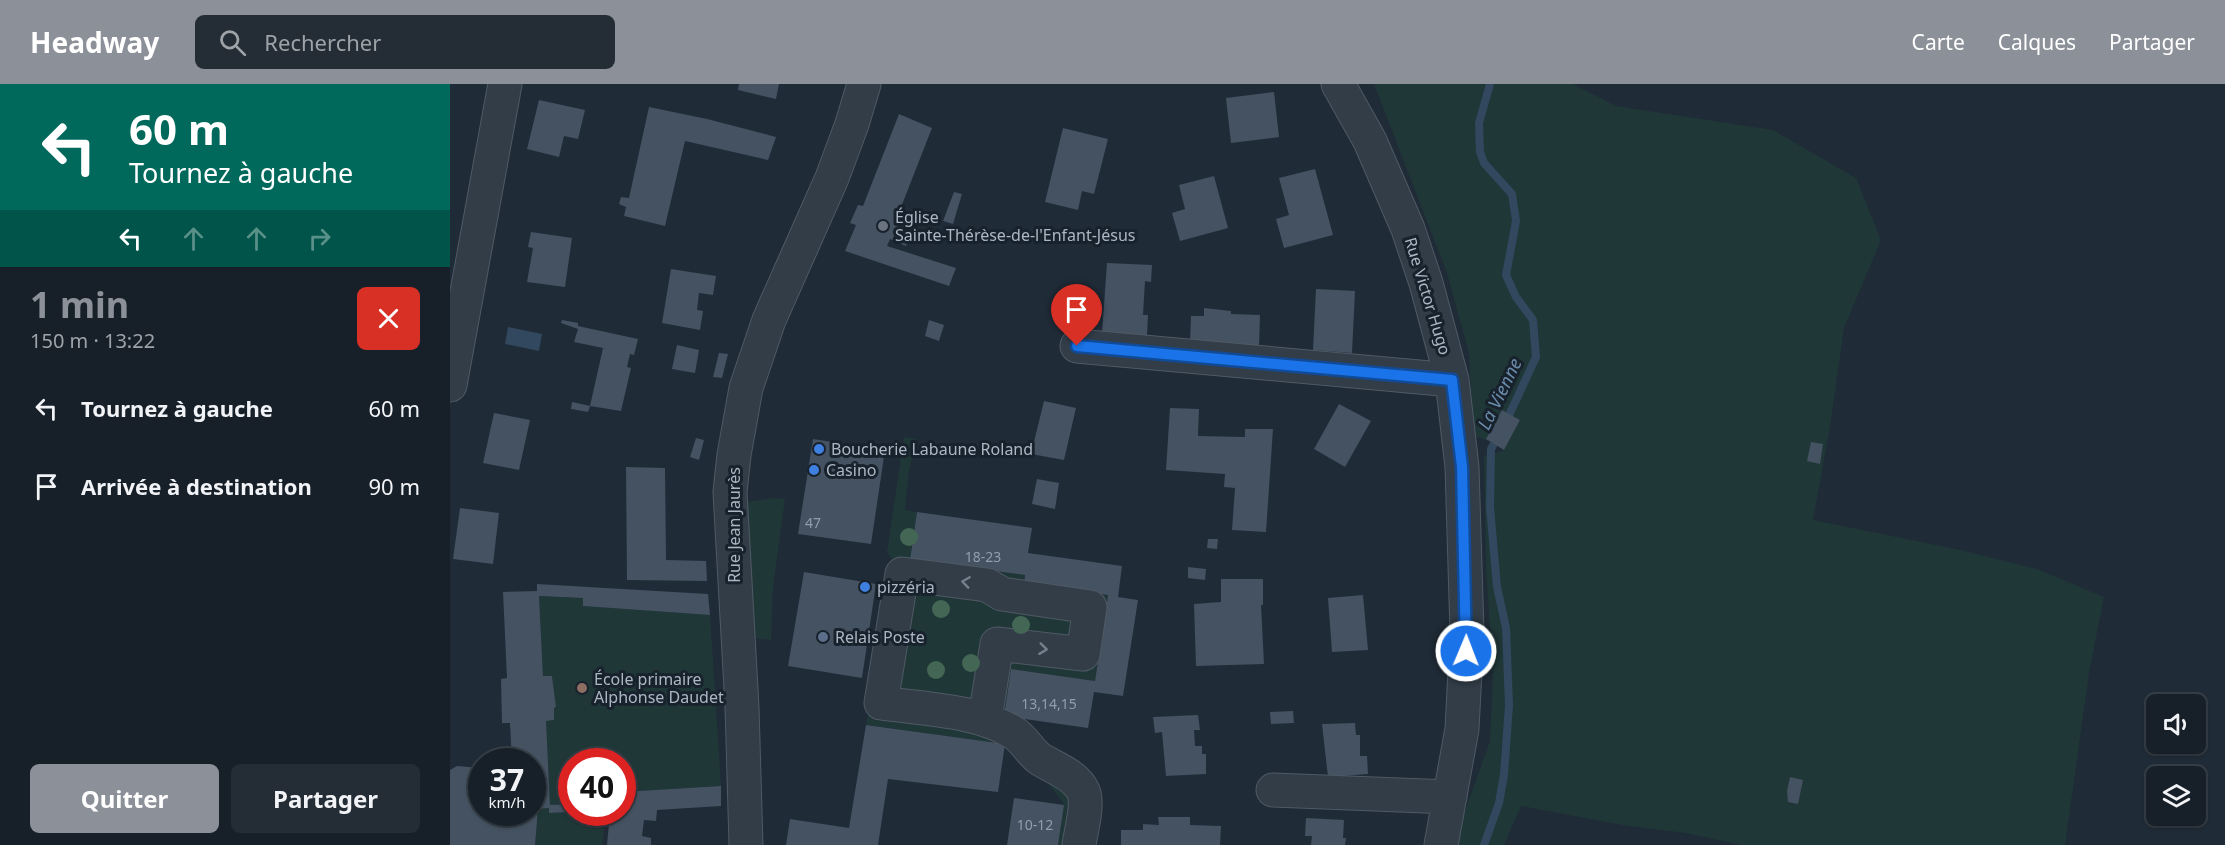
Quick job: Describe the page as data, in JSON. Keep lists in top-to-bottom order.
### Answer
{
  "streets": {
    "street": ["Rue Victor Hugo", "Rue Jean Jaurès"]
  },
  "water": ["La Vienne"],
  "places": [
    "Église Sainte-Thérèse-de-l'Enfant-Jésus",
    "Boucherie Labaune Roland",
    "Casino",
    "pizzéria",
    "Relais Poste",
    "École primaire Alphonse Daudet"
  ],
  "house_numbers": [
    "47",
    "18-23",
    "13,14,15",
    "10-12"
  ],
  "page": {
    "header": "Headway",
    "search": "Rechercher",
    "nav": ["Carte", "Calques", "Partager"],
    "turn": ["60 m", "Tournez à gauche"],
    "heading": ["1 min", "150 m · 13:22"],
    "list": [
      {
        "name": "Tournez à gauche",
        "value": "60 m"
      },
      {
        "name": "Arrivée à destination",
        "value": "90 m"
      }
    ],
    "speed": "37 km/h",
    "limit": "40",
    "buttons": ["Quitter", "Partager"]
  }
}
